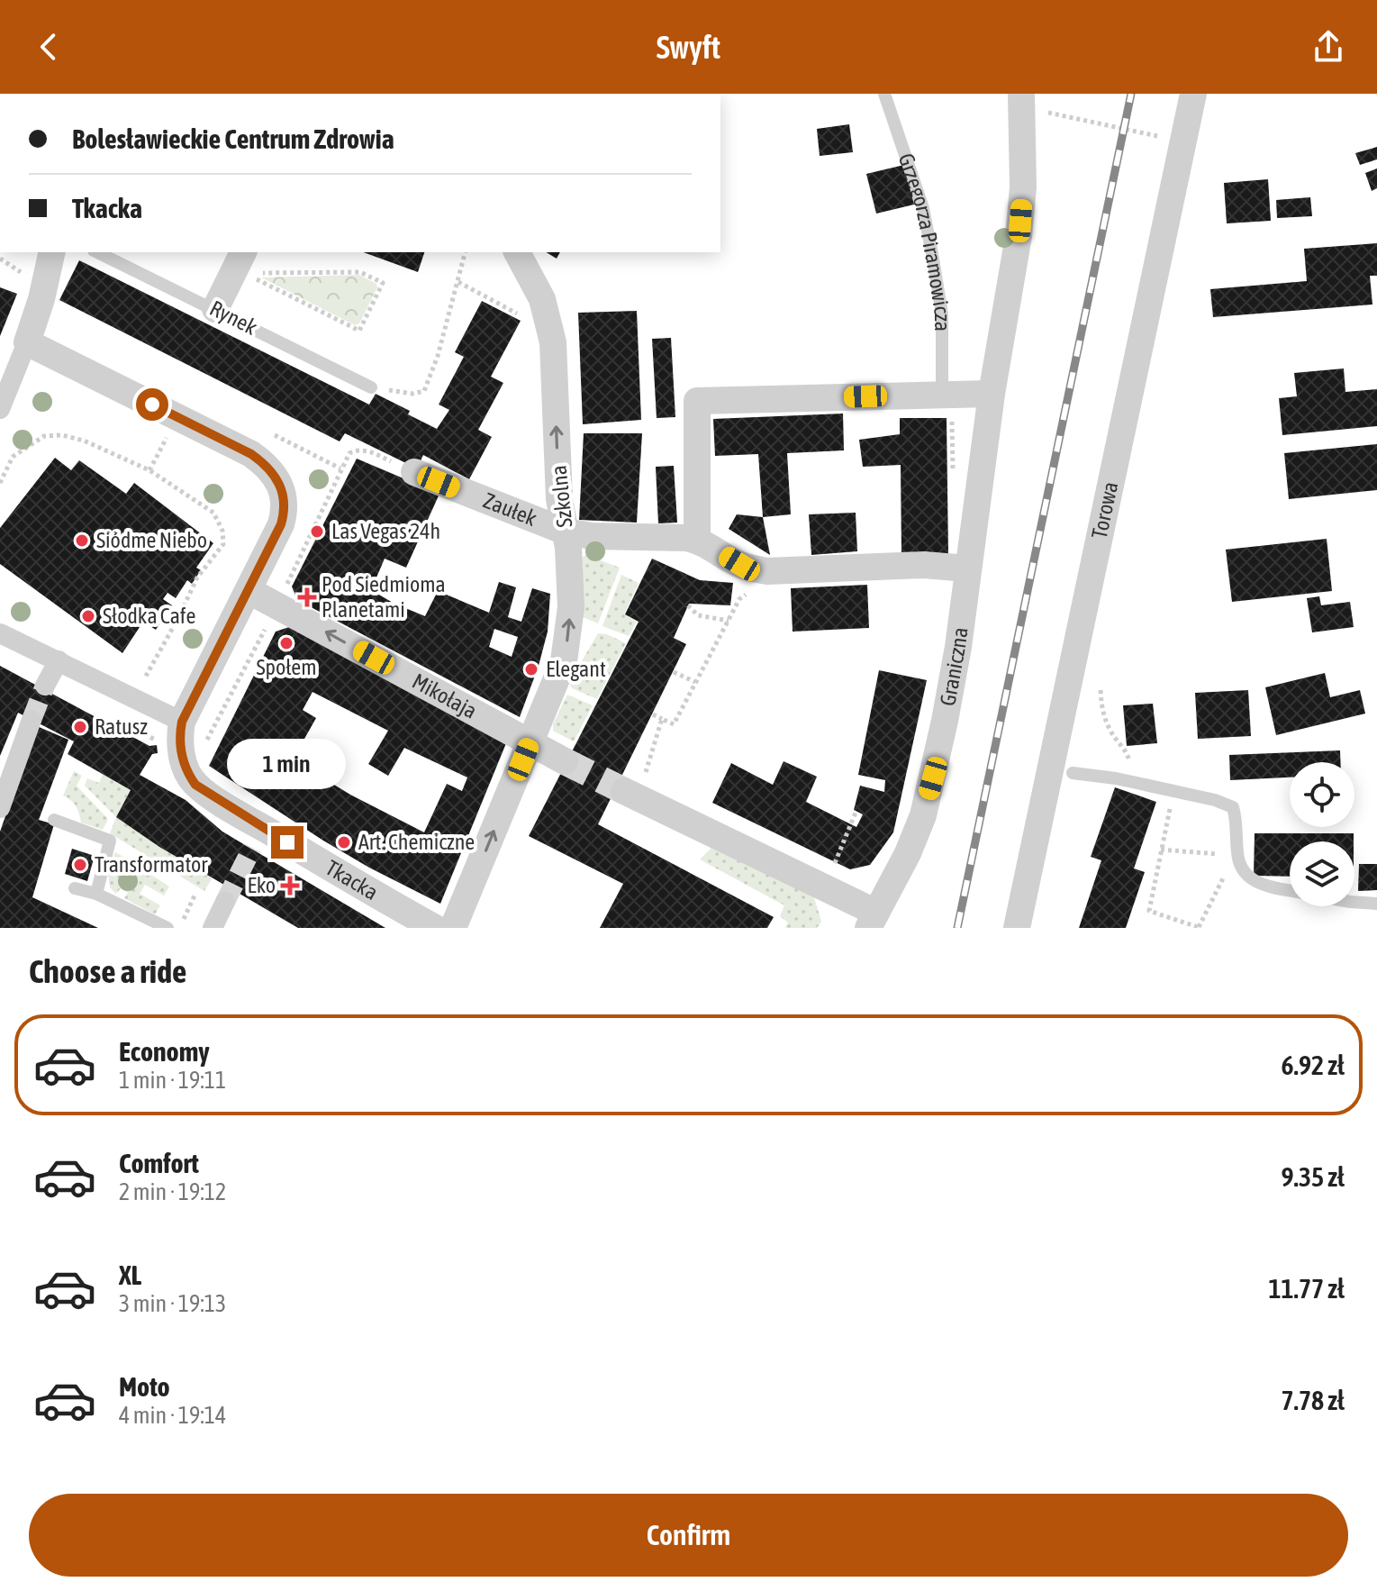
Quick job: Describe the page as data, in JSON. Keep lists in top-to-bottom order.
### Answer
{
  "streets": {
    "street": [
      "Szkolna",
      "Zaułek",
      "Torowa",
      "Graniczna",
      "Mikołaja",
      "Tkacka"
    ],
    "lane": ["Grzegorza Piramowicza", "Rynek"]
  },
  "crossings": [
    ["Szkolna", "Zaułek"],
    ["Szkolna", "Mikołaja"],
    ["Mikołaja", "Tkacka"]
  ],
  "one_way": ["Szkolna", "Mikołaja"],
  "places": {
    "other": [
      "Las Vegas 24h",
      "Siódme Niebo",
      "Słodka Cafe",
      "Społem",
      "Elegant",
      "Ratusz",
      "Art. Chemiczne",
      "Transformator"
    ],
    "health": ["Pod Siedmioma Planetami", "Eko"]
  },
  "page": {
    "header": "Swyft",
    "banner": ["Bolesławieckie Centrum Zdrowia", "Tkacka"],
    "bubble": "1 min",
    "heading": "Choose a ride",
    "list": [
      {
        "name": "Economy",
        "note": "1 min · 19:11",
        "value": "6.92 zł"
      },
      {
        "name": "Comfort",
        "note": "2 min · 19:12",
        "value": "9.35 zł"
      },
      {
        "name": "XL",
        "note": "3 min · 19:13",
        "value": "11.77 zł"
      },
      {
        "name": "Moto",
        "note": "4 min · 19:14",
        "value": "7.78 zł"
      }
    ],
    "buttons": "Confirm"
  }
}
